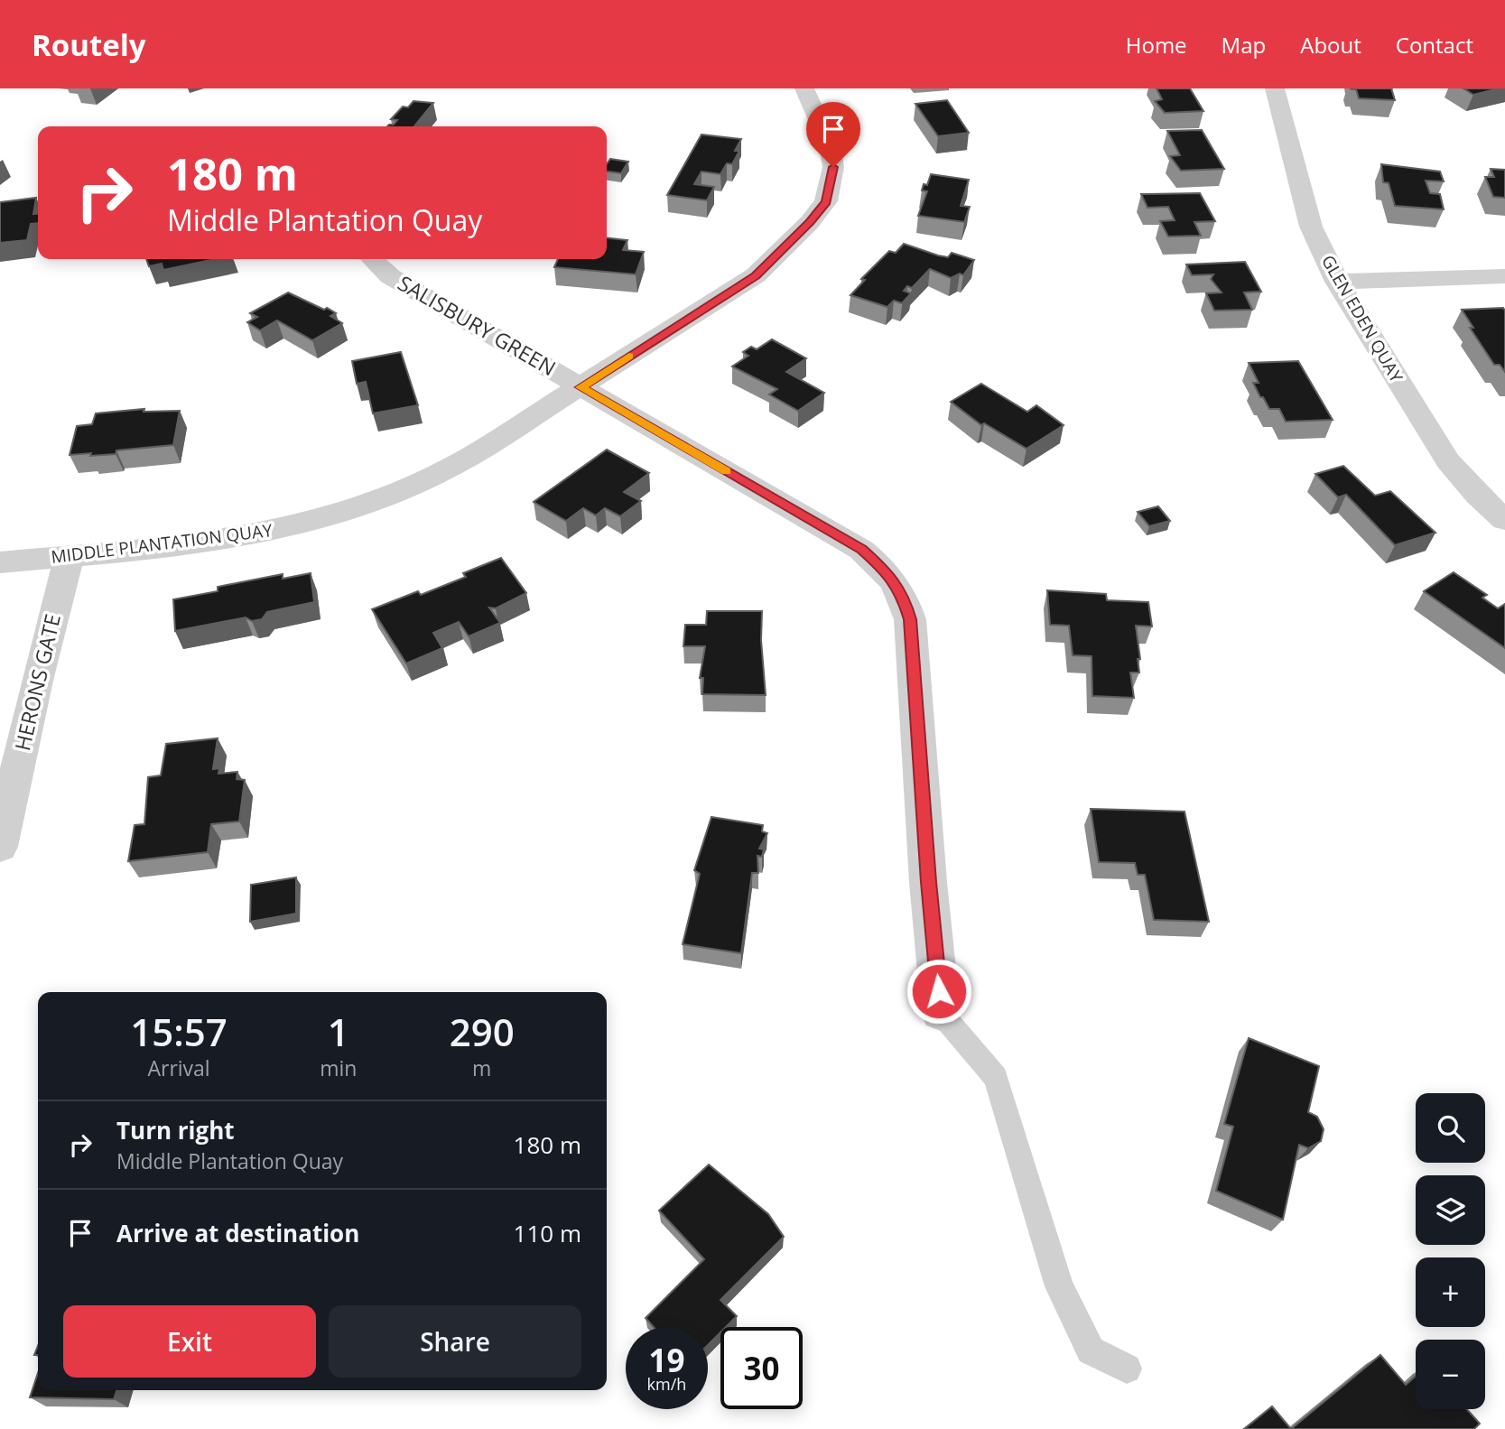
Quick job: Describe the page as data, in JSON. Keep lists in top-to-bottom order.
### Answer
{
  "streets": {
    "street": [
      "GLEN EDEN QUAY",
      "SALISBURY GREEN",
      "MIDDLE PLANTATION QUAY",
      "HERONS GATE"
    ]
  },
  "crossings": [
    ["SALISBURY GREEN", "MIDDLE PLANTATION QUAY"],
    ["MIDDLE PLANTATION QUAY", "HERONS GATE"]
  ],
  "page": {
    "header": "Routely",
    "nav": [
      "Home",
      "Map",
      "About",
      "Contact"
    ],
    "turn": ["180 m", "Middle Plantation Quay"],
    "eta": [
      "15:57",
      "Arrival",
      "1",
      "min",
      "290",
      "m"
    ],
    "map_buttons": ["+", "−"],
    "list": [
      {
        "name": "Turn right",
        "note": "Middle Plantation Quay",
        "value": "180 m"
      },
      {
        "name": "Arrive at destination",
        "value": "110 m"
      }
    ],
    "buttons": ["Exit", "Share"],
    "speed": "19 km/h",
    "limit": "30"
  }
}
